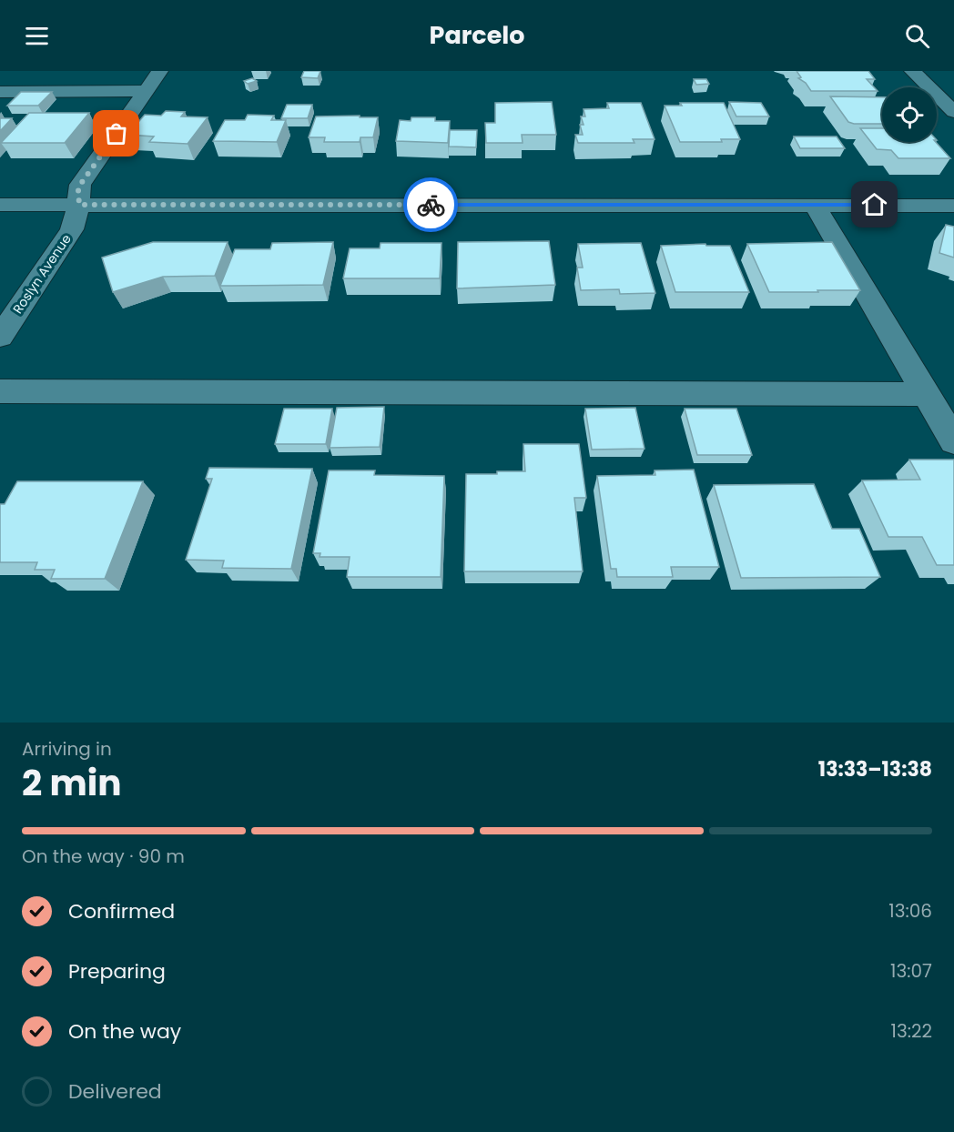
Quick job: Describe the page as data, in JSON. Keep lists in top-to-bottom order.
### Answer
{
  "streets": {
    "street": ["Roslyn Avenue"]
  },
  "page": {
    "header": "Parcelo",
    "heading": ["2 min", "Arriving in", "13:33–13:38"],
    "bar": "On the way · 90 m",
    "list": [
      ["Confirmed", "13:06"],
      ["Preparing", "13:07"],
      ["On the way", "13:22"],
      "Delivered"
    ]
  }
}
